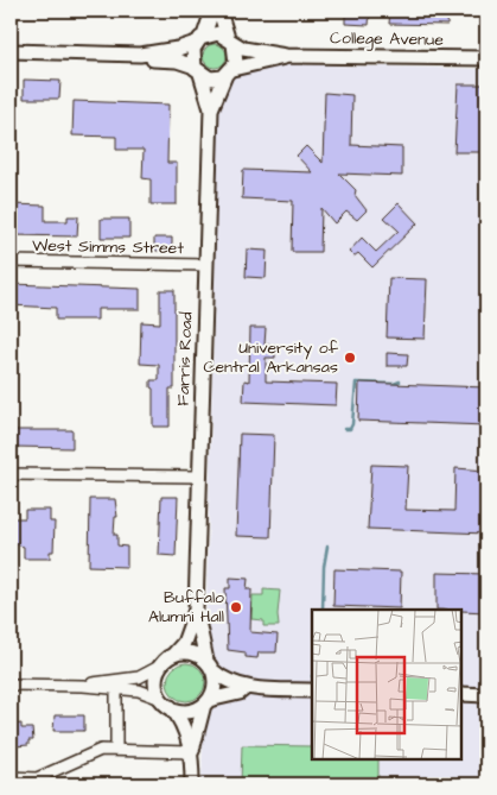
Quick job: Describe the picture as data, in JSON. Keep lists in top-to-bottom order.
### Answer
{
  "streets": {
    "street": ["College Avenue", "West Simms Street", "Farris Road"]
  },
  "crossings": [
    ["College Avenue", "Farris Road"],
    ["West Simms Street", "Farris Road"]
  ],
  "places": ["University of Central Arkansas", "Buffalo Alumni Hall"]
}
